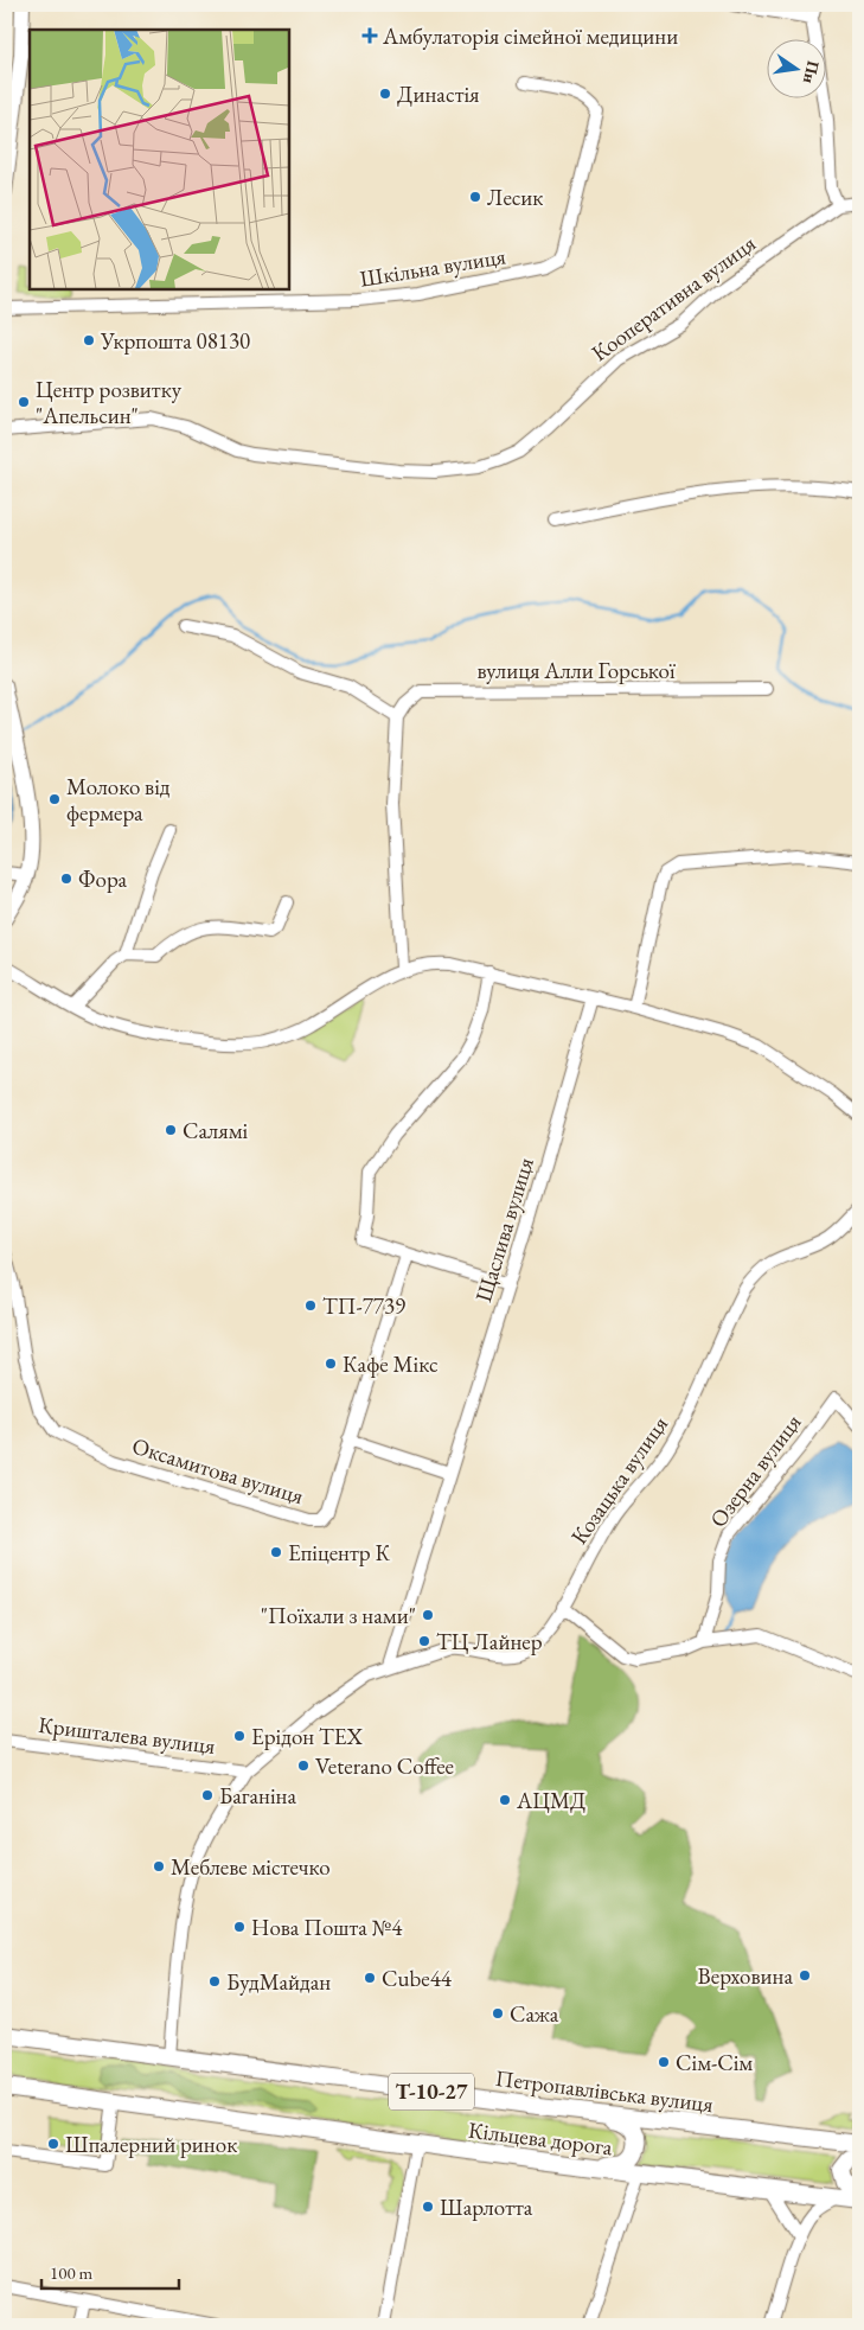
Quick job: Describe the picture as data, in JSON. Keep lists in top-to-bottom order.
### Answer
{
  "streets": {
    "highway": ["Петропавлівська вулиця", "Т-10-27", "Кільцева дорога"],
    "street": [
      "Шкільна вулиця",
      "Кооперативна вулиця",
      "вулиця Алли Горської",
      "Щаслива вулиця",
      "Оксамитова вулиця",
      "Озерна вулиця",
      "Козацька вулиця",
      "Кришталева вулиця"
    ]
  },
  "crossings": [
    ["Щаслива вулиця", "Козацька вулиця"],
    ["Козацька вулиця", "Кришталева вулиця"]
  ],
  "places": {
    "health": ["Амбулаторія сімейної медицини"],
    "other": [
      "Династiя",
      "Лесик",
      "Укрпошта 08130",
      "Центр розвитку \"Апельсин\"",
      "Молоко від фермера",
      "Фора",
      "Салямі",
      "ТП-7739",
      "Кафе Мікс",
      "Епіцентр К",
      "\"Поїхали з нами\"",
      "ТЦ Лайнер",
      "Ерідон ТЕХ",
      "Veterano Coffee",
      "Баганіна",
      "АЦМД",
      "Меблеве містечко",
      "Нова Пошта №4",
      "Верховина",
      "Cube44",
      "БудМайдан",
      "Сажа",
      "Сім-Сім",
      "Шпалерний ринок",
      "Шарлотта"
    ]
  },
  "scale_bar": "100 m",
  "north": "right"
}
